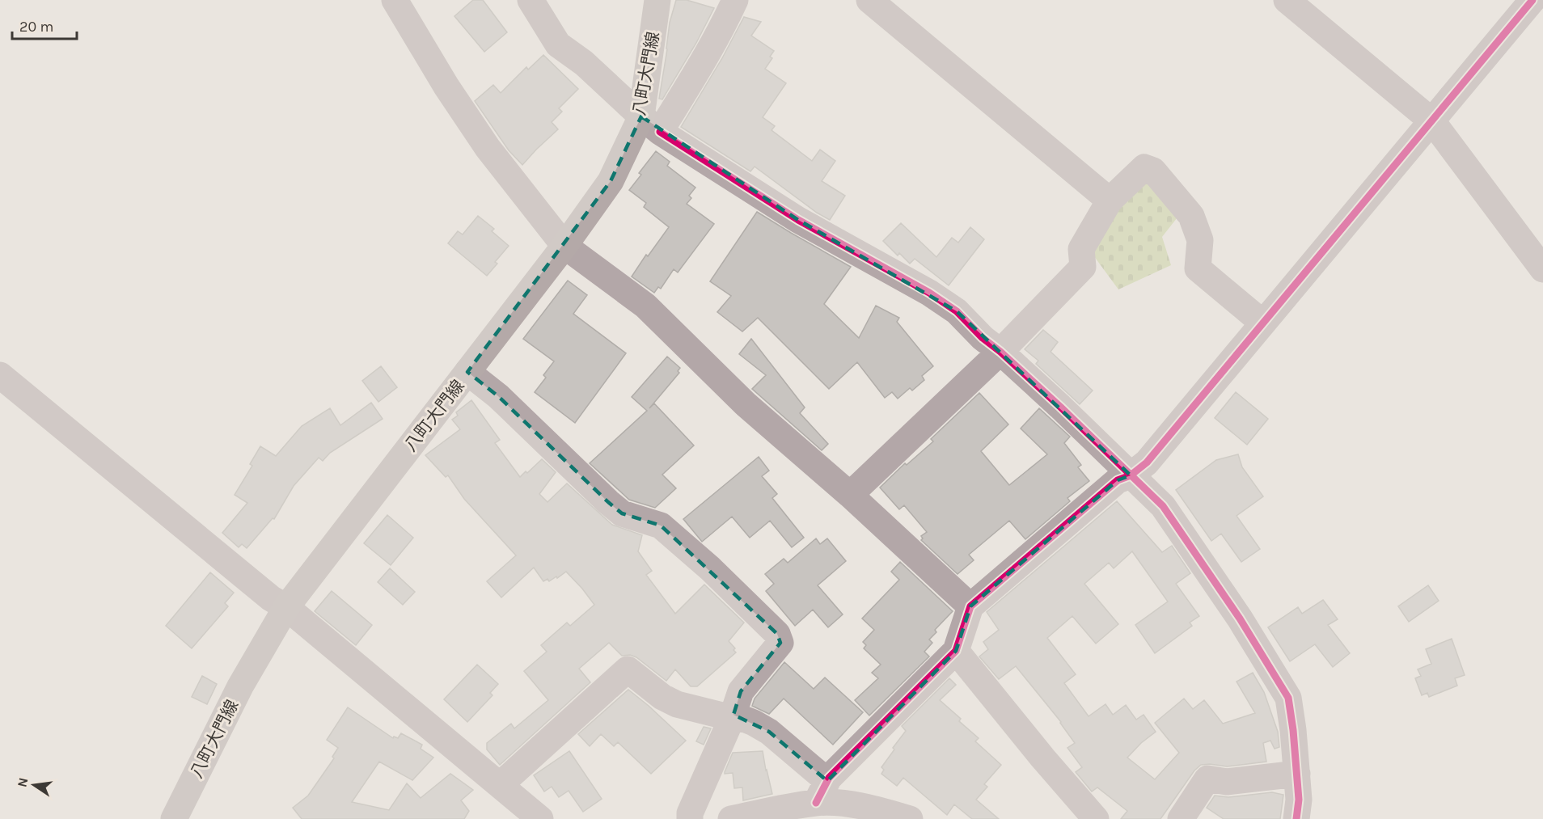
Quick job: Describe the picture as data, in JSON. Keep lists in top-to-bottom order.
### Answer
{
  "streets": {
    "main road": ["八町大門線"]
  },
  "scale_bar": "20 m",
  "north": "left"
}
